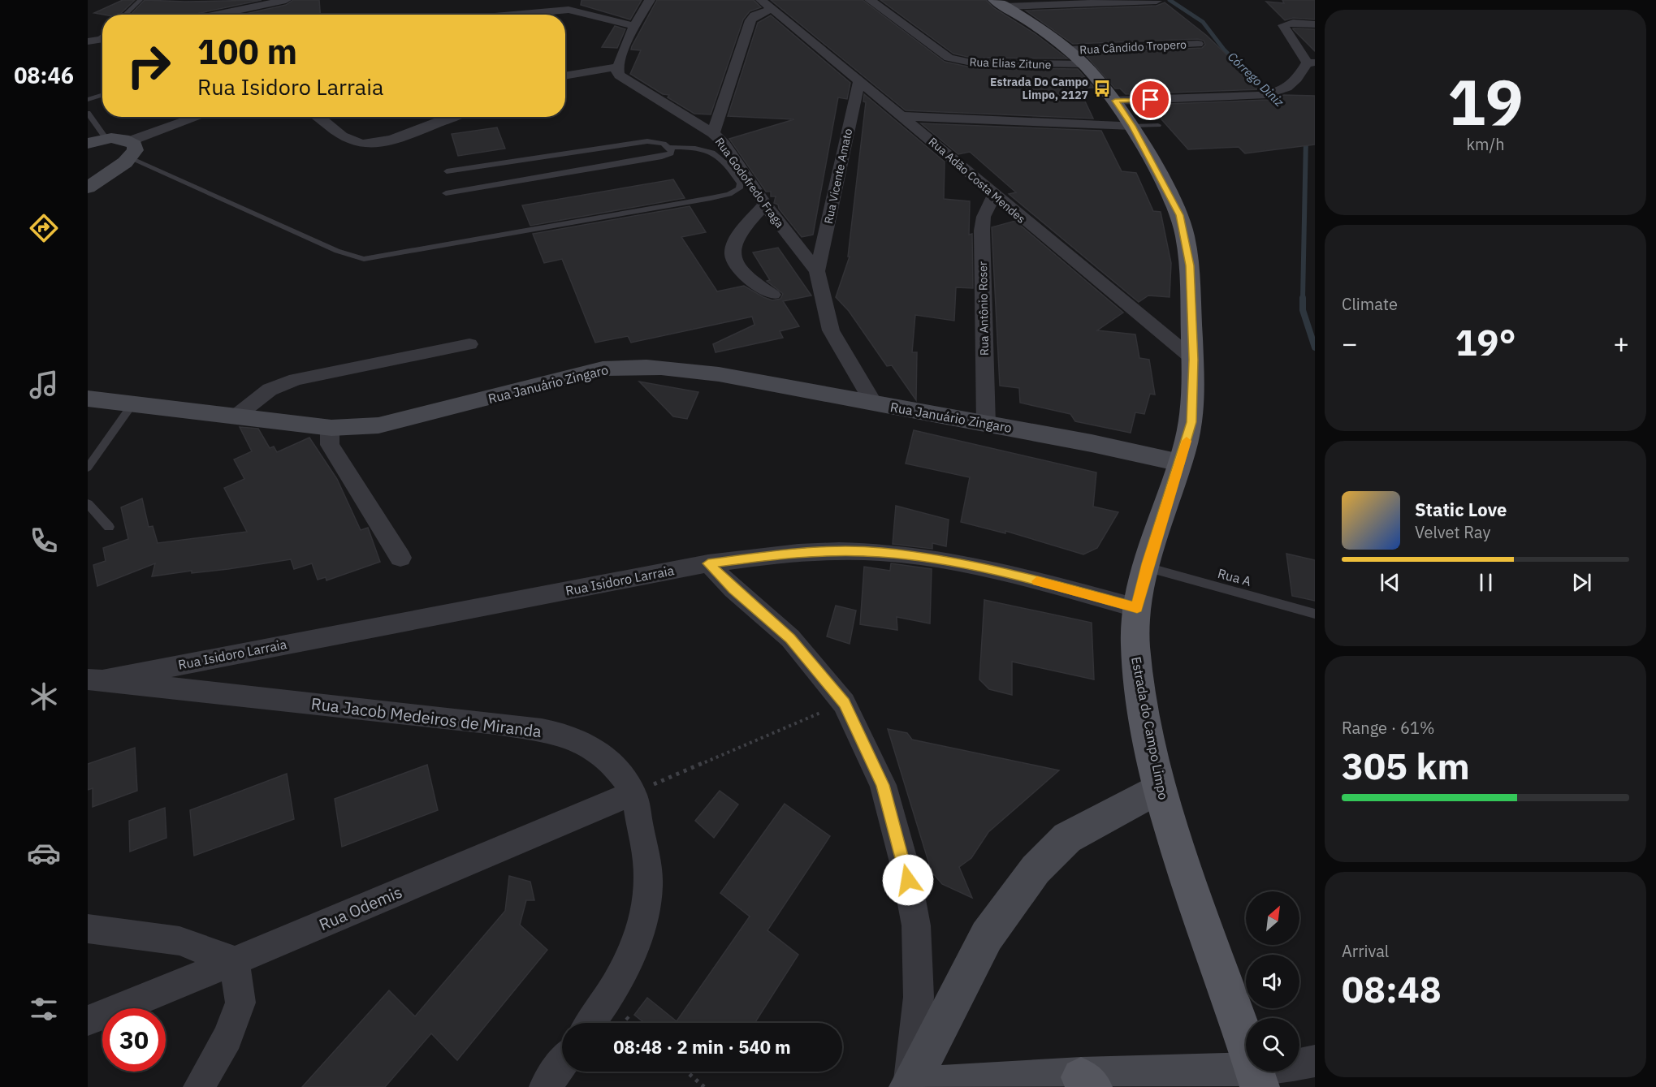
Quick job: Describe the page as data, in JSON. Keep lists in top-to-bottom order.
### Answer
{
  "streets": {
    "main road": ["Estrada do Campo Limpo"],
    "street": [
      "Rua Cândido Tropero",
      "Rua Elias Zitune",
      "Rua Vicente Amato",
      "Rua Adão Costa Mendes",
      "Rua Godofredo Fraga",
      "Rua Antônio Roser",
      "Rua Januário Zingaro",
      "Rua Isidoro Larraia",
      "Rua Jacob Medeiros de Miranda",
      "Rua Odemis"
    ],
    "lane": ["Rua A"]
  },
  "crossings": [
    ["Rua Cândido Tropero", "Rua Elias Zitune"],
    ["Rua Cândido Tropero", "Estrada do Campo Limpo"],
    ["Rua Elias Zitune", "Estrada do Campo Limpo"],
    ["Rua Vicente Amato", "Rua Adão Costa Mendes"],
    ["Rua Vicente Amato", "Rua Godofredo Fraga"],
    ["Rua Adão Costa Mendes", "Rua Antônio Roser"],
    ["Rua Adão Costa Mendes", "Estrada do Campo Limpo"],
    ["Rua Godofredo Fraga", "Rua Januário Zingaro"],
    ["Rua Antônio Roser", "Rua Januário Zingaro"],
    ["Rua Januário Zingaro", "Estrada do Campo Limpo"],
    ["Rua A", "Estrada do Campo Limpo"],
    ["Rua Isidoro Larraia", "Rua Jacob Medeiros de Miranda"],
    ["Rua Isidoro Larraia", "Estrada do Campo Limpo"],
    ["Rua Jacob Medeiros de Miranda", "Rua Odemis"]
  ],
  "water": ["Córrego Diniz"],
  "places": {
    "bus stop": ["Estrada Do Campo Limpo, 2127"]
  },
  "north": "top right",
  "page": {
    "tabs": "08:46",
    "tile": [
      ["19", "km/h"],
      "Climate",
      ["Range · 61%", "305 km"],
      ["Arrival", "08:48"]
    ],
    "turn": ["100 m", "Rua Isidoro Larraia"],
    "heat": ["−", "19°", "+"],
    "song": ["Static Love", "Velvet Ray"],
    "limit": "30",
    "trip": "08:48 · 2 min · 540 m"
  }
}
